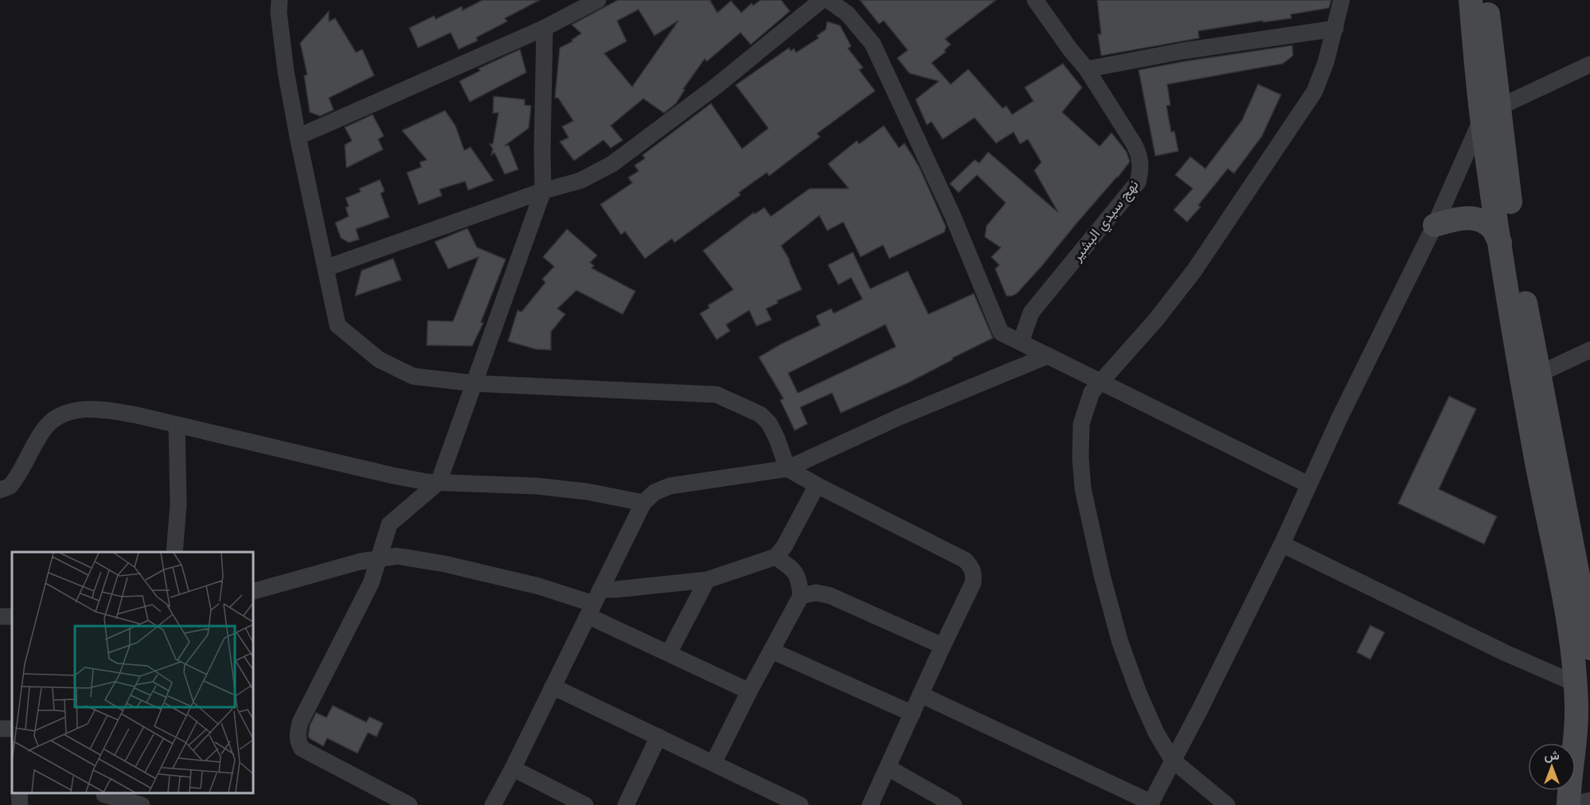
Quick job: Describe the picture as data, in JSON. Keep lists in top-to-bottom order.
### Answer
{
  "streets": {
    "street": ["نهج سيدي البشير"]
  },
  "north": "top"
}
